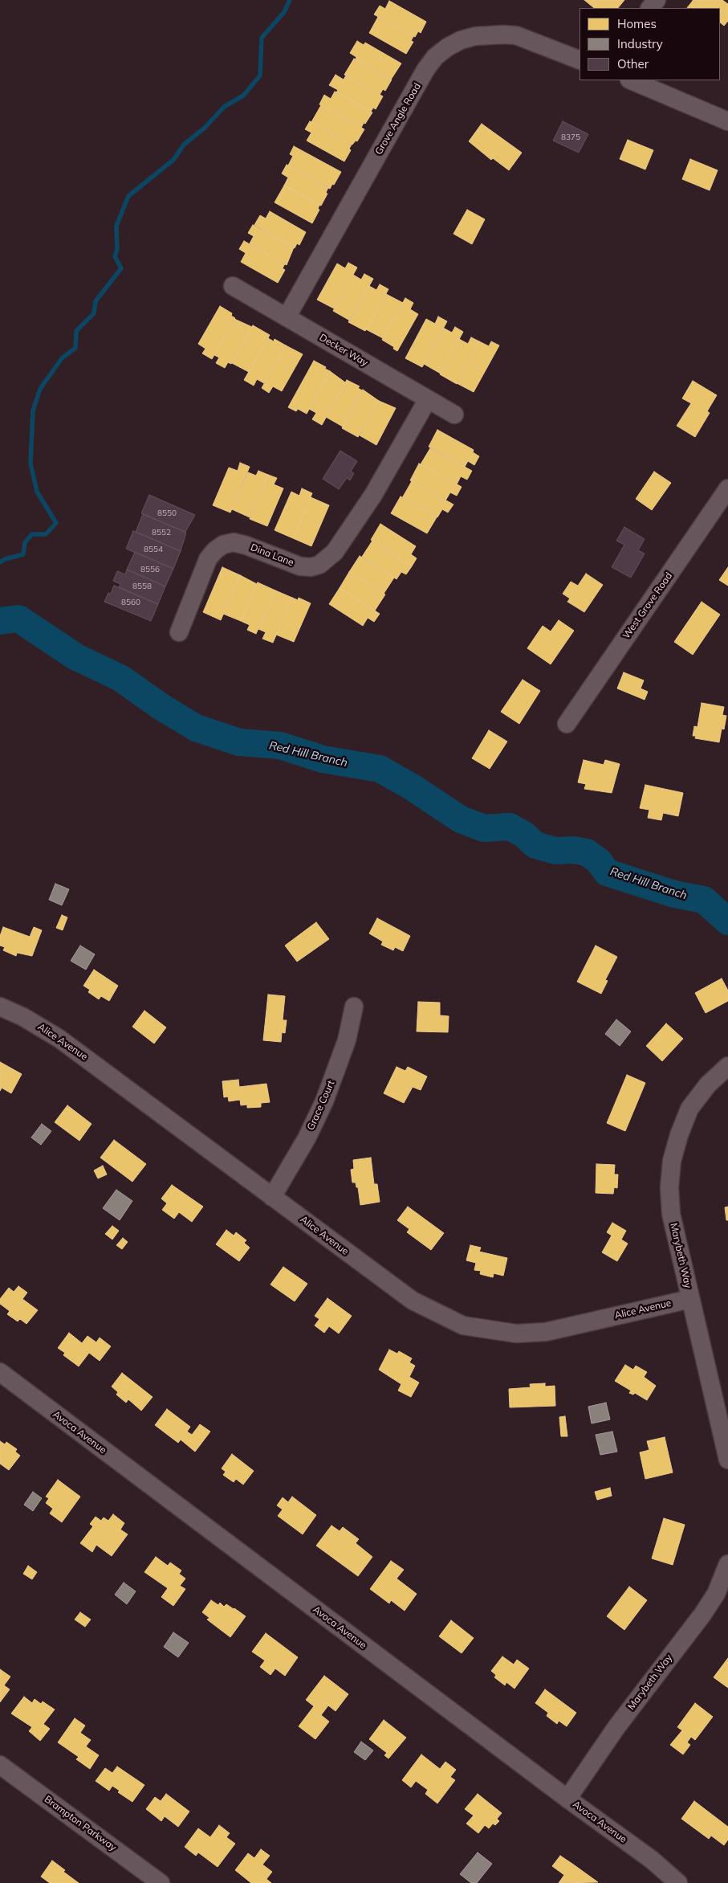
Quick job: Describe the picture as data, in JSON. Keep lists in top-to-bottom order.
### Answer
{
  "streets": {
    "street": [
      "Grove Angle Road",
      "Decker Way",
      "Dina Lane",
      "West Grove Road",
      "Alice Avenue",
      "Grace Court",
      "Marybeth Way",
      "Avoca Avenue",
      "Brampton Parkway"
    ]
  },
  "crossings": [
    ["Grove Angle Road", "Decker Way"],
    ["Decker Way", "Dina Lane"],
    ["Alice Avenue", "Grace Court"],
    ["Alice Avenue", "Marybeth Way"],
    ["Marybeth Way", "Avoca Avenue"]
  ],
  "water": ["Red Hill Branch"],
  "house_numbers": [
    "8375",
    "8550",
    "8552",
    "8554",
    "8556",
    "8558",
    "8560"
  ],
  "legend": ["Homes", "Industry", "Other"]
}
